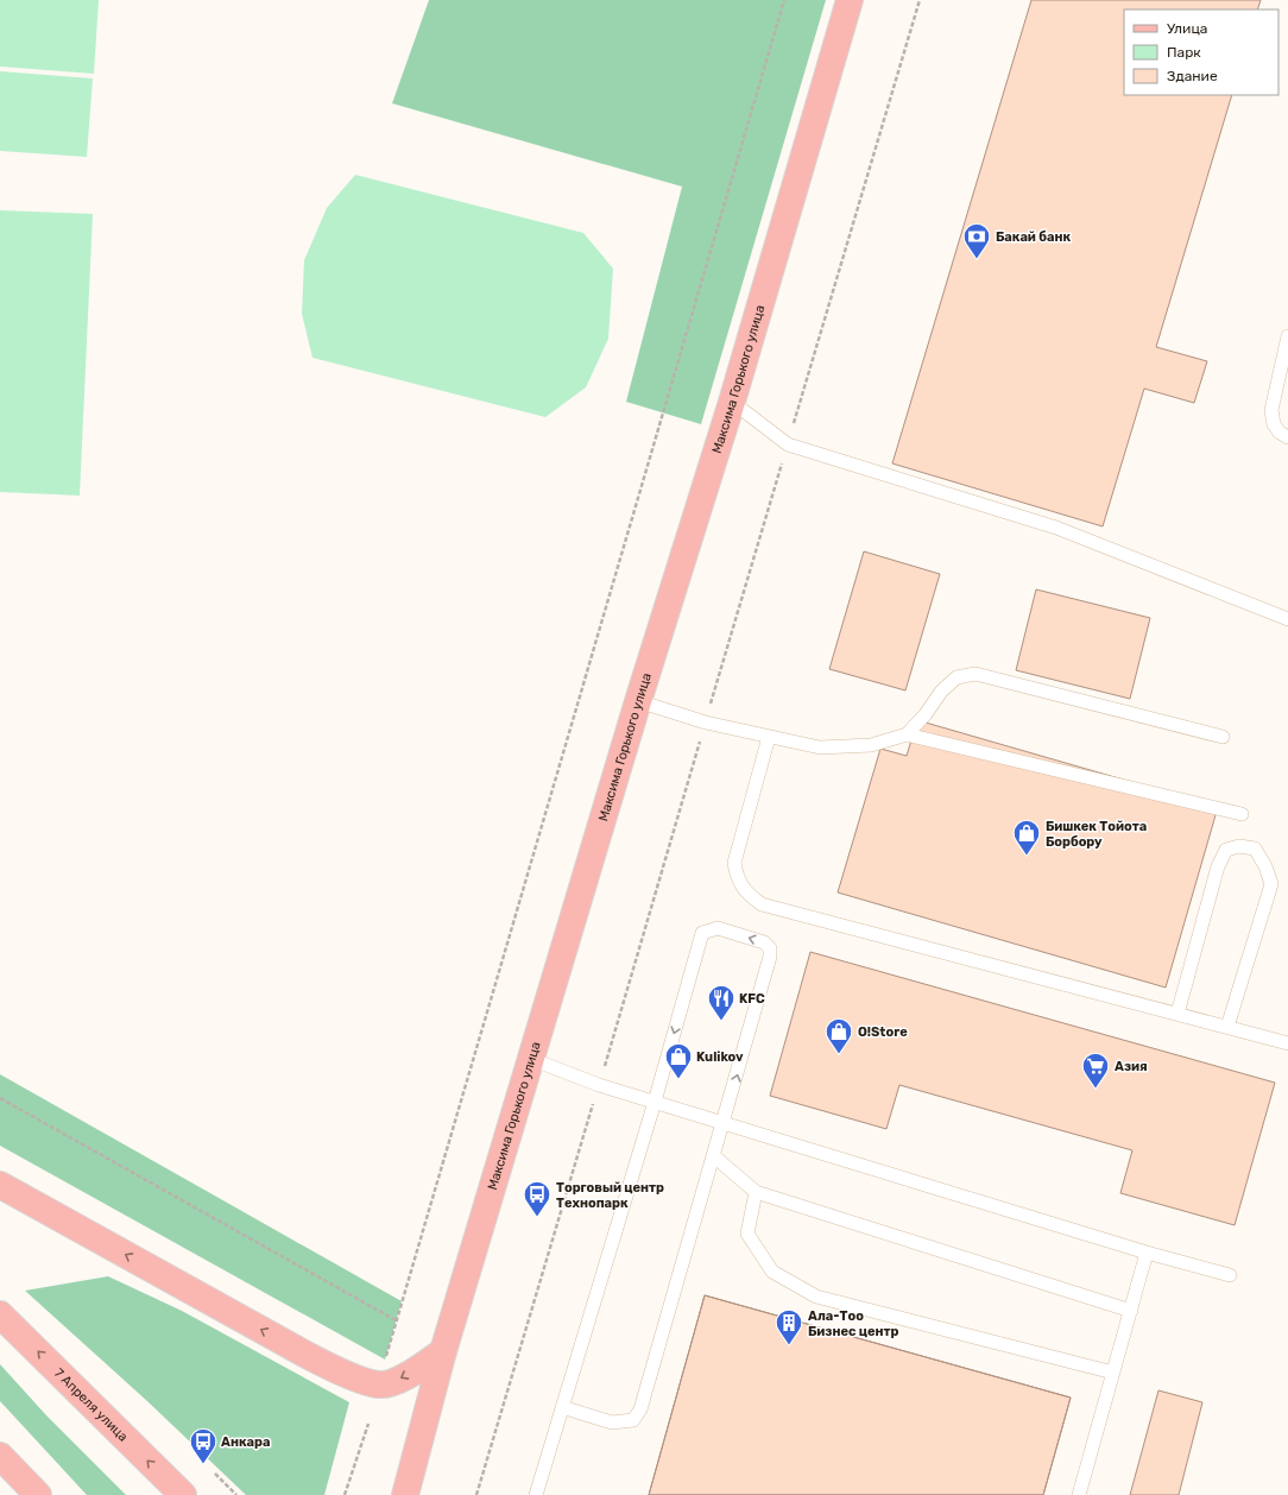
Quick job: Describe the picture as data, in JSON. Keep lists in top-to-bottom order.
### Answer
{
  "streets": {
    "main road": ["Максима Горького улица", "7 Апреля улица"]
  },
  "one_way": ["7 Апреля улица"],
  "places": {
    "bank": ["Бакай банк"],
    "shop": ["Бишкек Тойота Борбору", "O!Store", "Kulikov"],
    "restaurant": ["KFC"],
    "supermarket": ["Азия"],
    "bus stop": ["Торговый центр Технопарк", "Анкара"],
    "building": ["Ала-Тоо Бизнес центр"]
  },
  "legend": ["Улица", "Парк", "Здание"]
}
